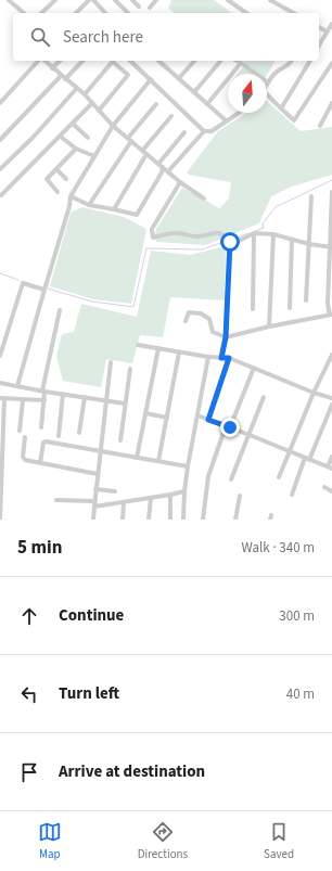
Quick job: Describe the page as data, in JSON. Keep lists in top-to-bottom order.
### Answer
{
  "north": "top",
  "page": {
    "search": "Search here",
    "heading": ["5 min", "Walk · 340 m"],
    "list": [
      ["Continue", "300 m"],
      ["Turn left", "40 m"],
      "Arrive at destination"
    ],
    "nav": ["Map", "Directions", "Saved"]
  }
}
